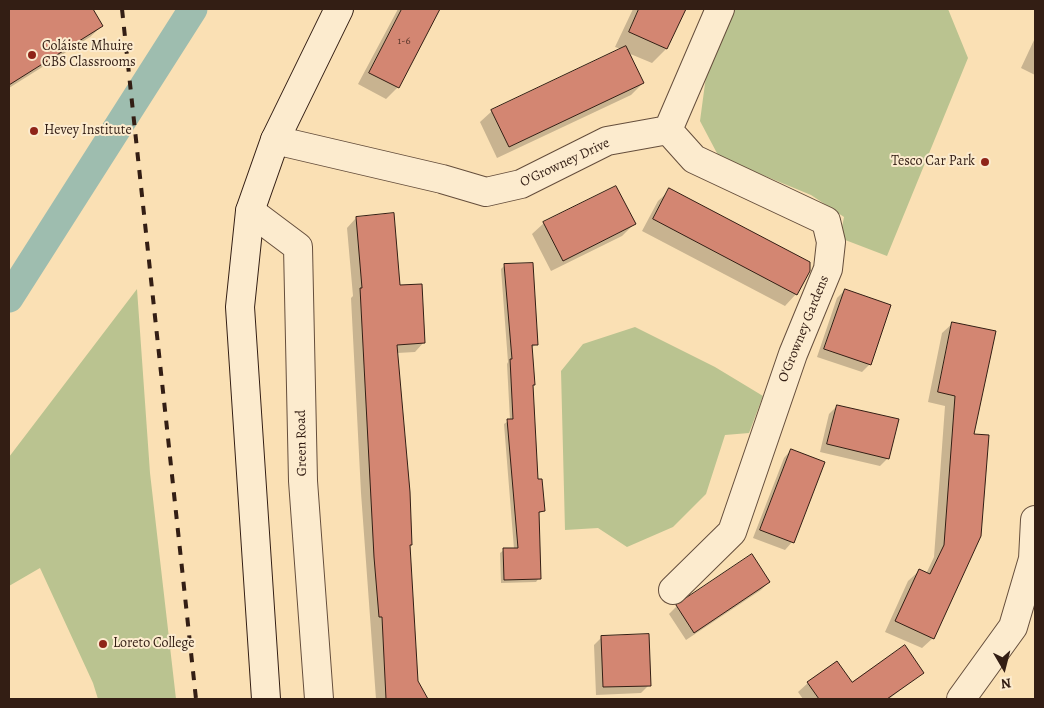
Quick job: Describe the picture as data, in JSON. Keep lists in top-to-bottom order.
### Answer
{
  "streets": {
    "street": ["O'Growney Drive", "O'Growney Gardens", "Green Road"]
  },
  "crossings": [
    ["O'Growney Drive", "O'Growney Gardens"]
  ],
  "places": [
    "Coláiste Mhuire CBS Classrooms",
    "Hevey Institute",
    "Tesco Car Park",
    "Loreto College"
  ],
  "house_numbers": ["1-6"],
  "north": "bottom"
}
